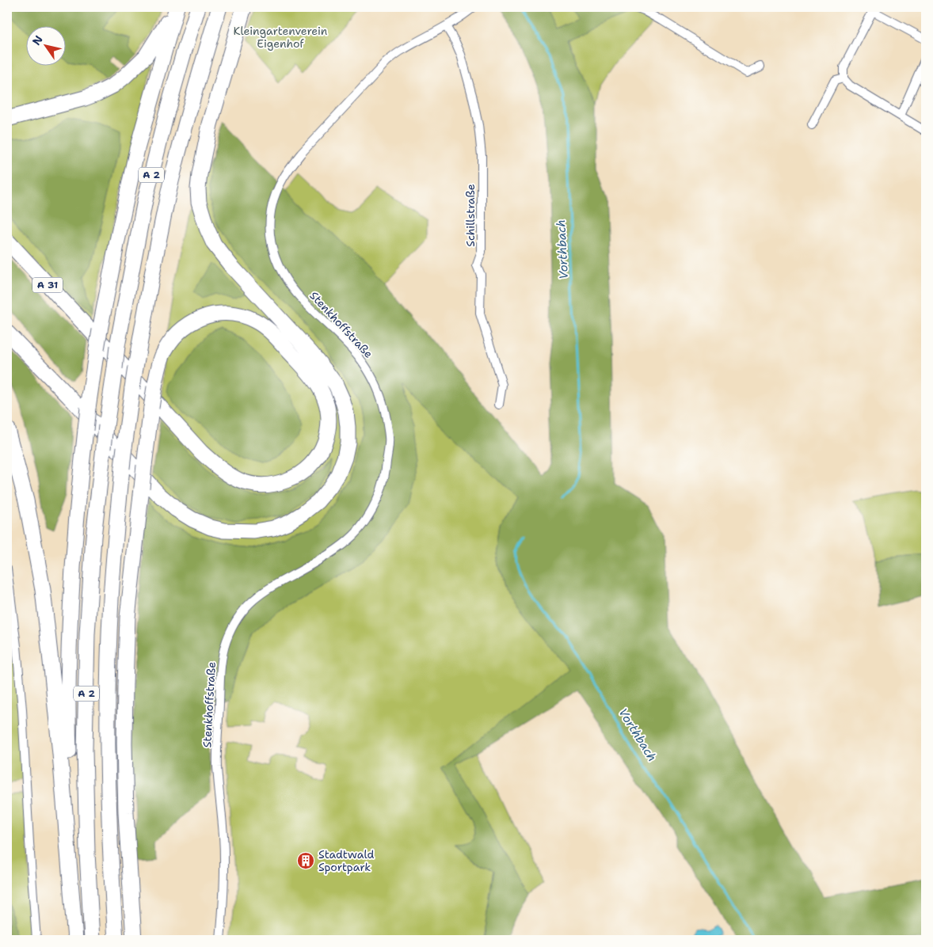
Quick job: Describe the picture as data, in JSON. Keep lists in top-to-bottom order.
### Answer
{
  "streets": {
    "highway": ["A 2", "A 31"],
    "street": ["Schillstraße", "Stenkhoffstraße"]
  },
  "crossings": [
    ["Schillstraße", "Stenkhoffstraße"]
  ],
  "water": ["Vorthbach"],
  "parks": ["Kleingartenverein Eigenhof"],
  "places": {
    "building": ["Stadtwald Sportpark"]
  },
  "north": "top left"
}
